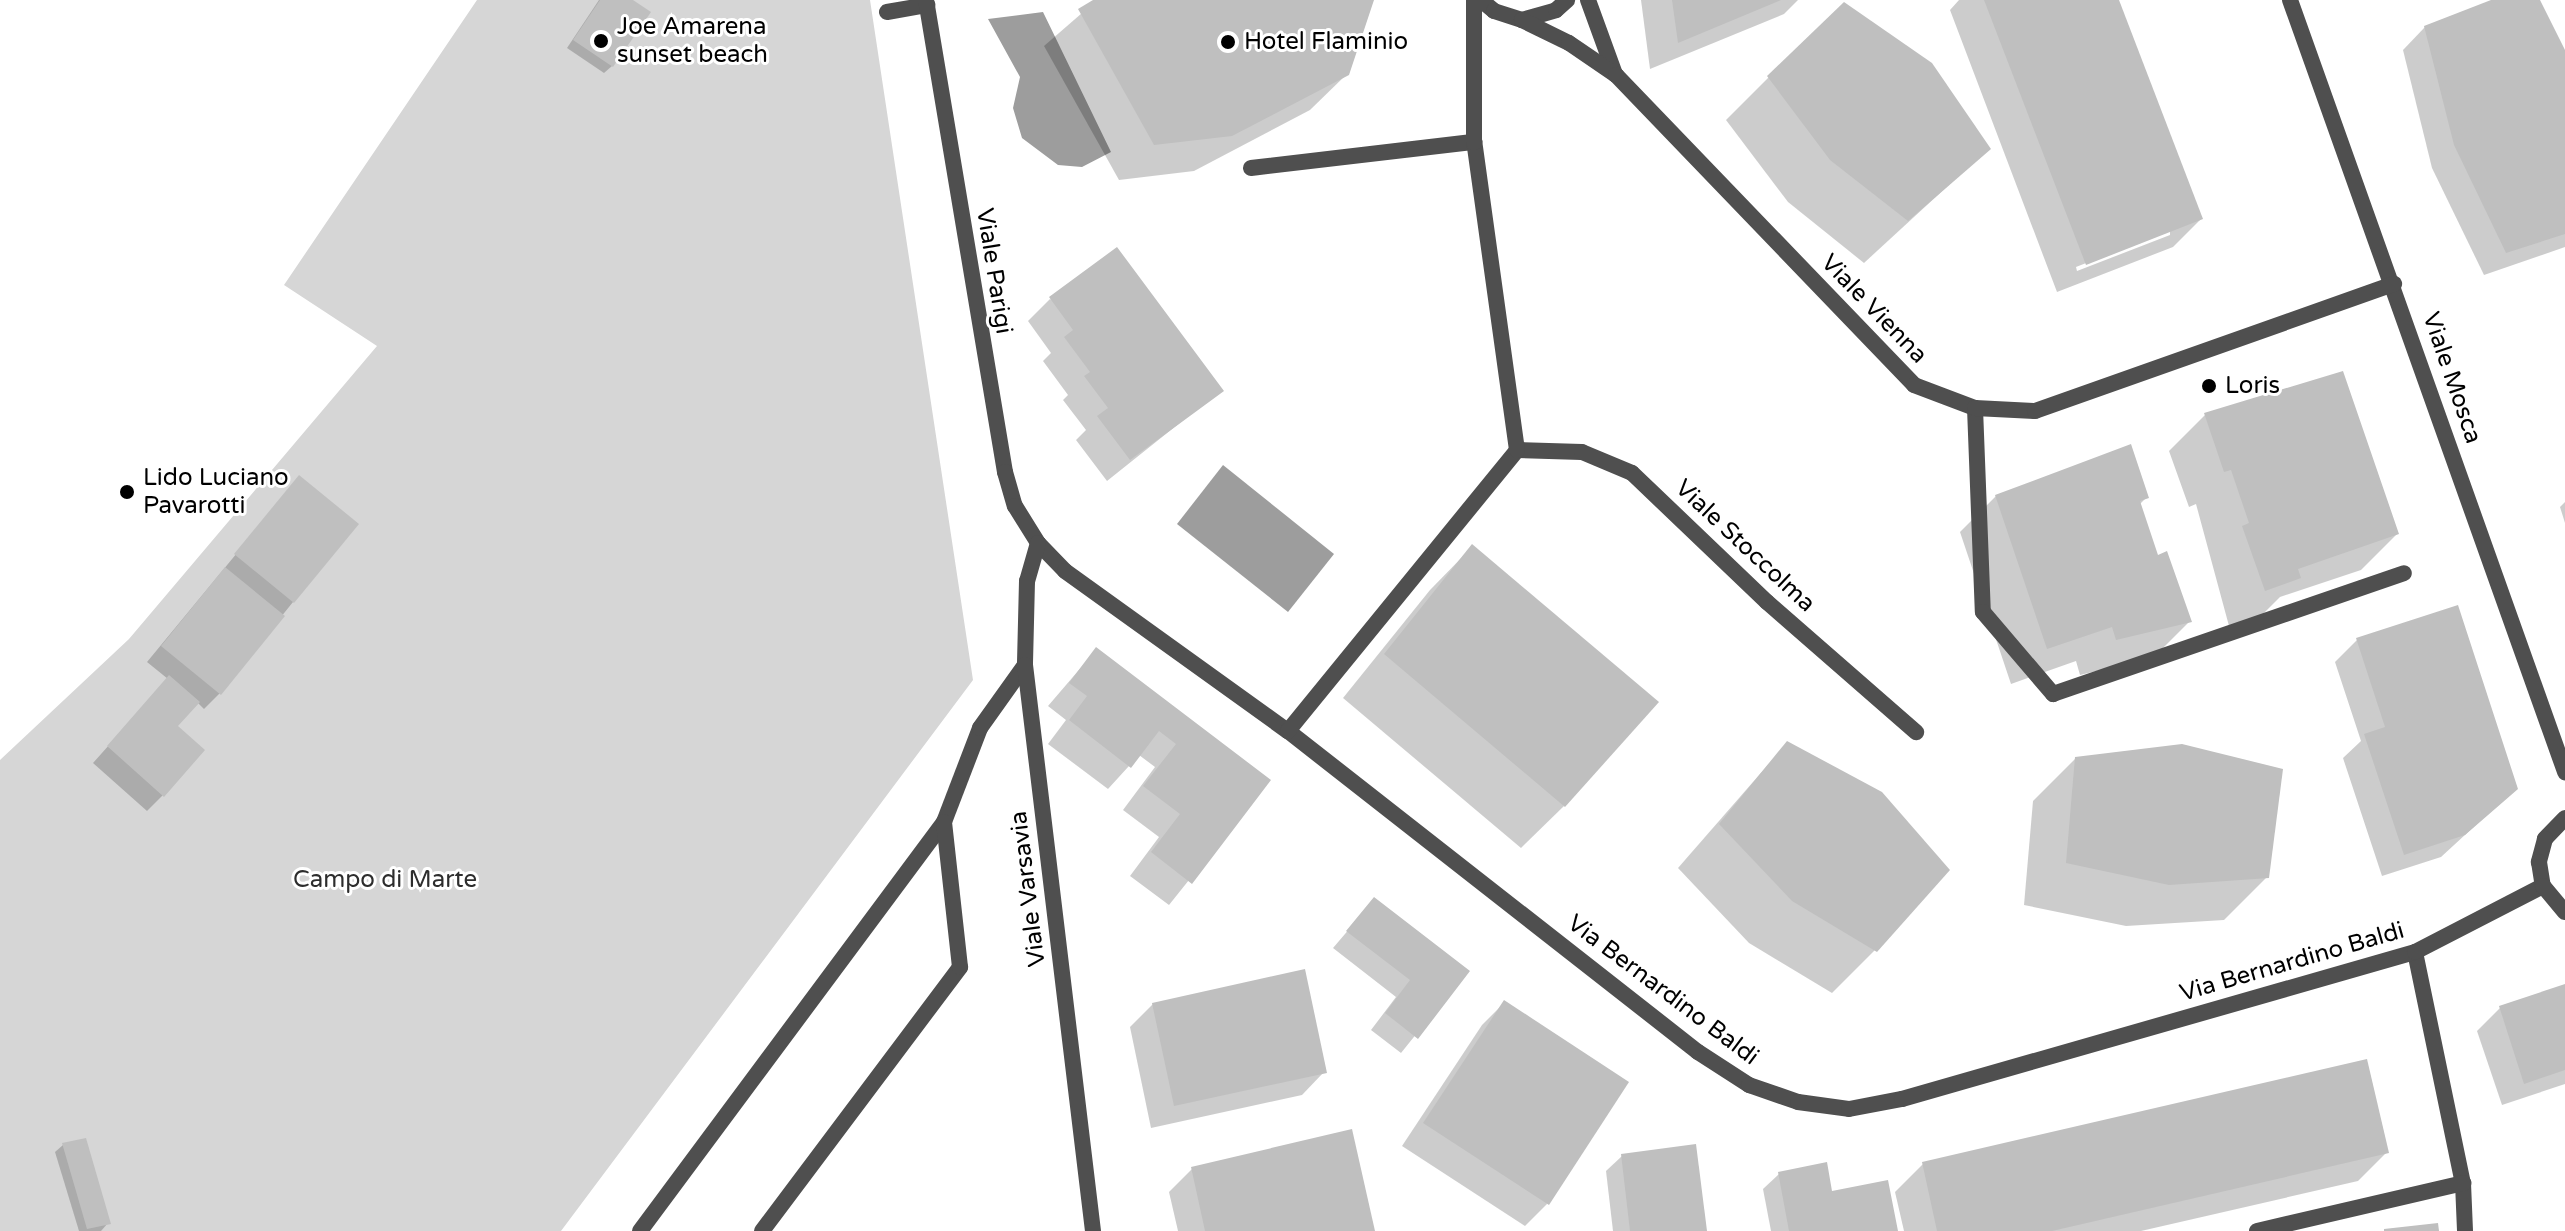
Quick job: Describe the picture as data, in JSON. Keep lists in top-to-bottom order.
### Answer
{
  "streets": {
    "street": [
      "Viale Parigi",
      "Viale Vienna",
      "Viale Mosca",
      "Viale Stoccolma",
      "Viale Varsavia",
      "Via Bernardino Baldi"
    ]
  },
  "crossings": [
    ["Viale Parigi", "Viale Varsavia"],
    ["Viale Parigi", "Via Bernardino Baldi"],
    ["Viale Vienna", "Viale Mosca"],
    ["Viale Varsavia", "Via Bernardino Baldi"]
  ],
  "parks": ["Campo di Marte"],
  "places": [
    "Joe Amarena sunset beach",
    "Hotel Flaminio",
    "Loris",
    "Lido Luciano Pavarotti"
  ]
}
